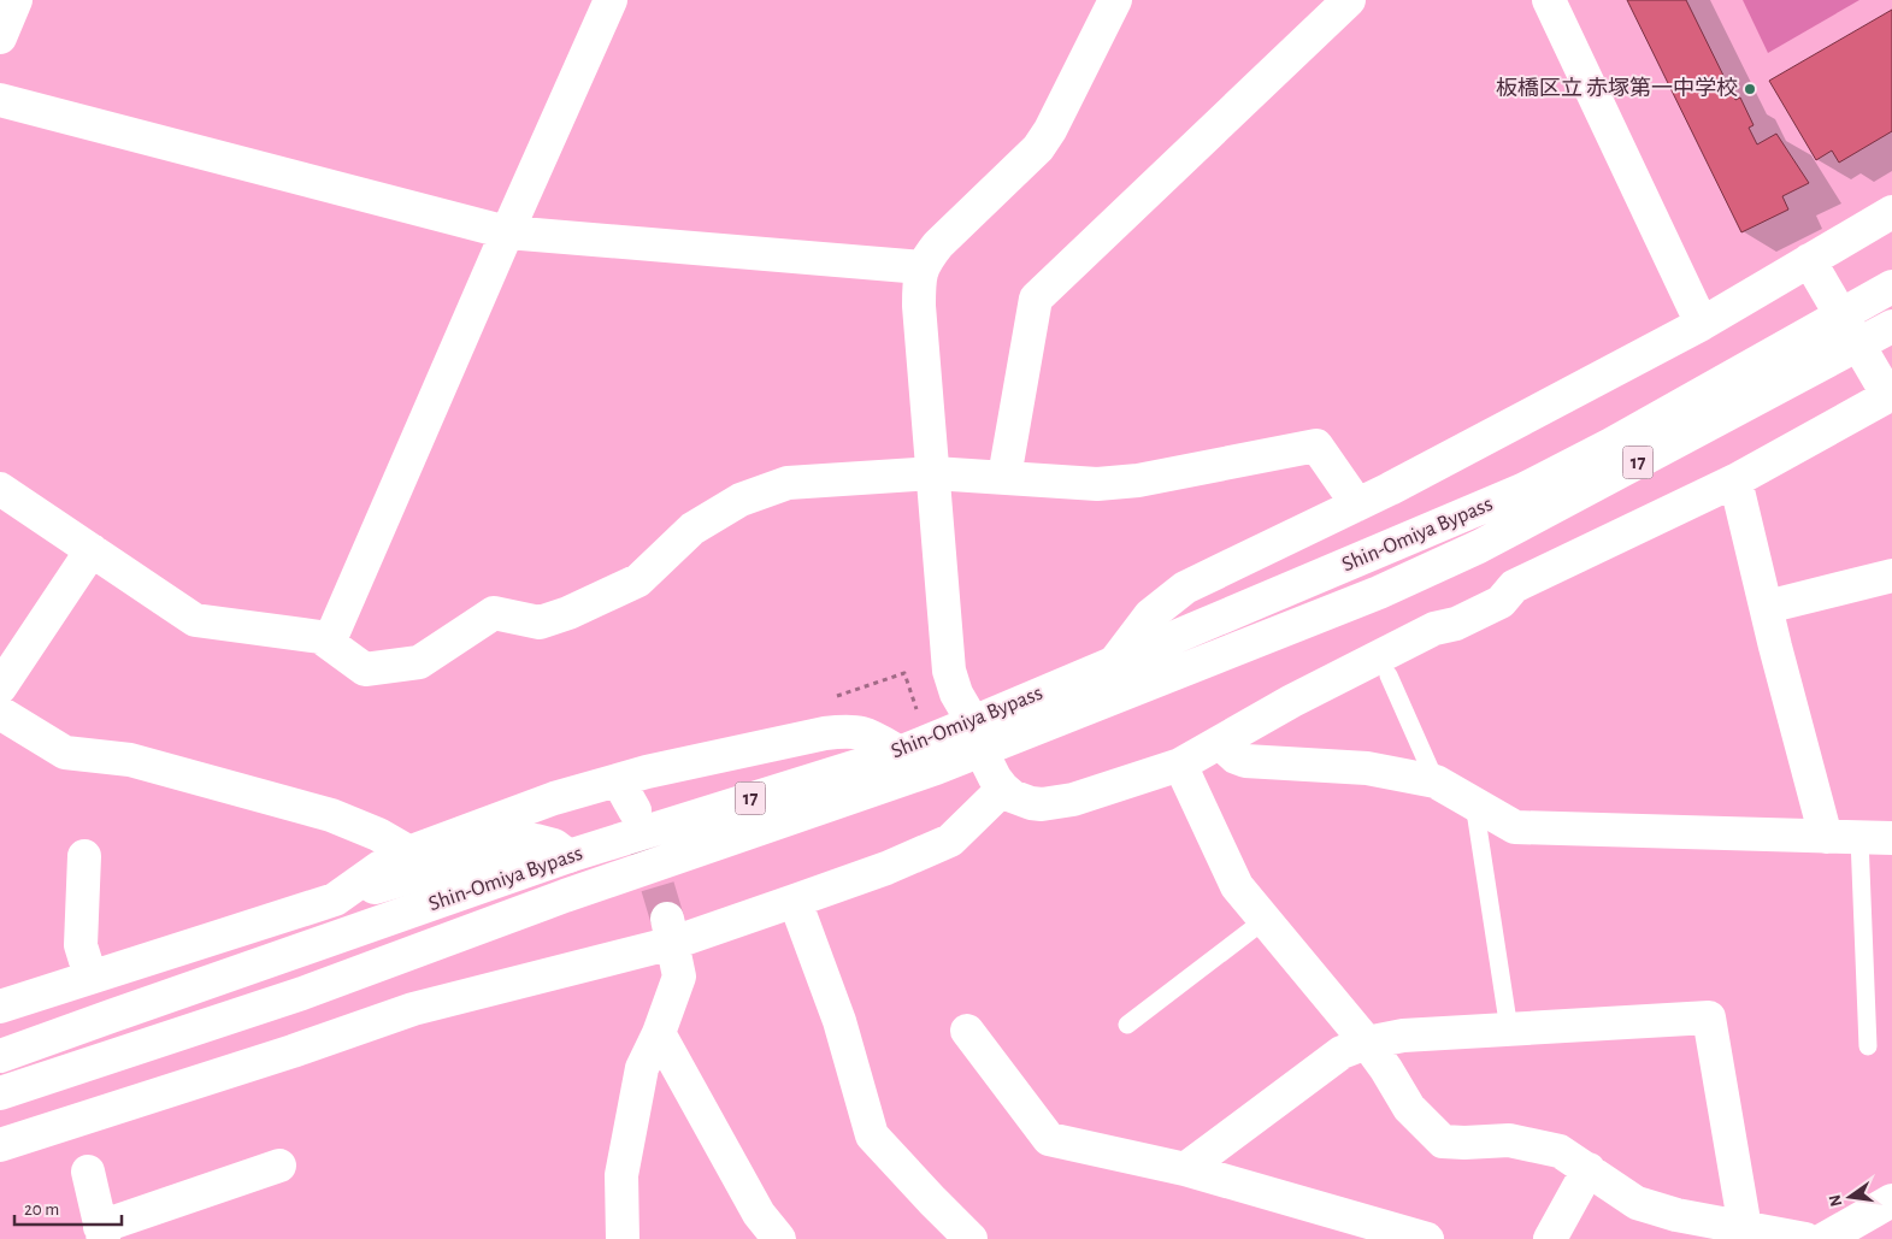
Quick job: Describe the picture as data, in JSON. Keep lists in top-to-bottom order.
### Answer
{
  "streets": {
    "main road": ["17", "Shin-Omiya Bypass"]
  },
  "places": ["板橋区立 赤塚第一中学校"],
  "scale_bar": "20 m",
  "north": "left"
}
